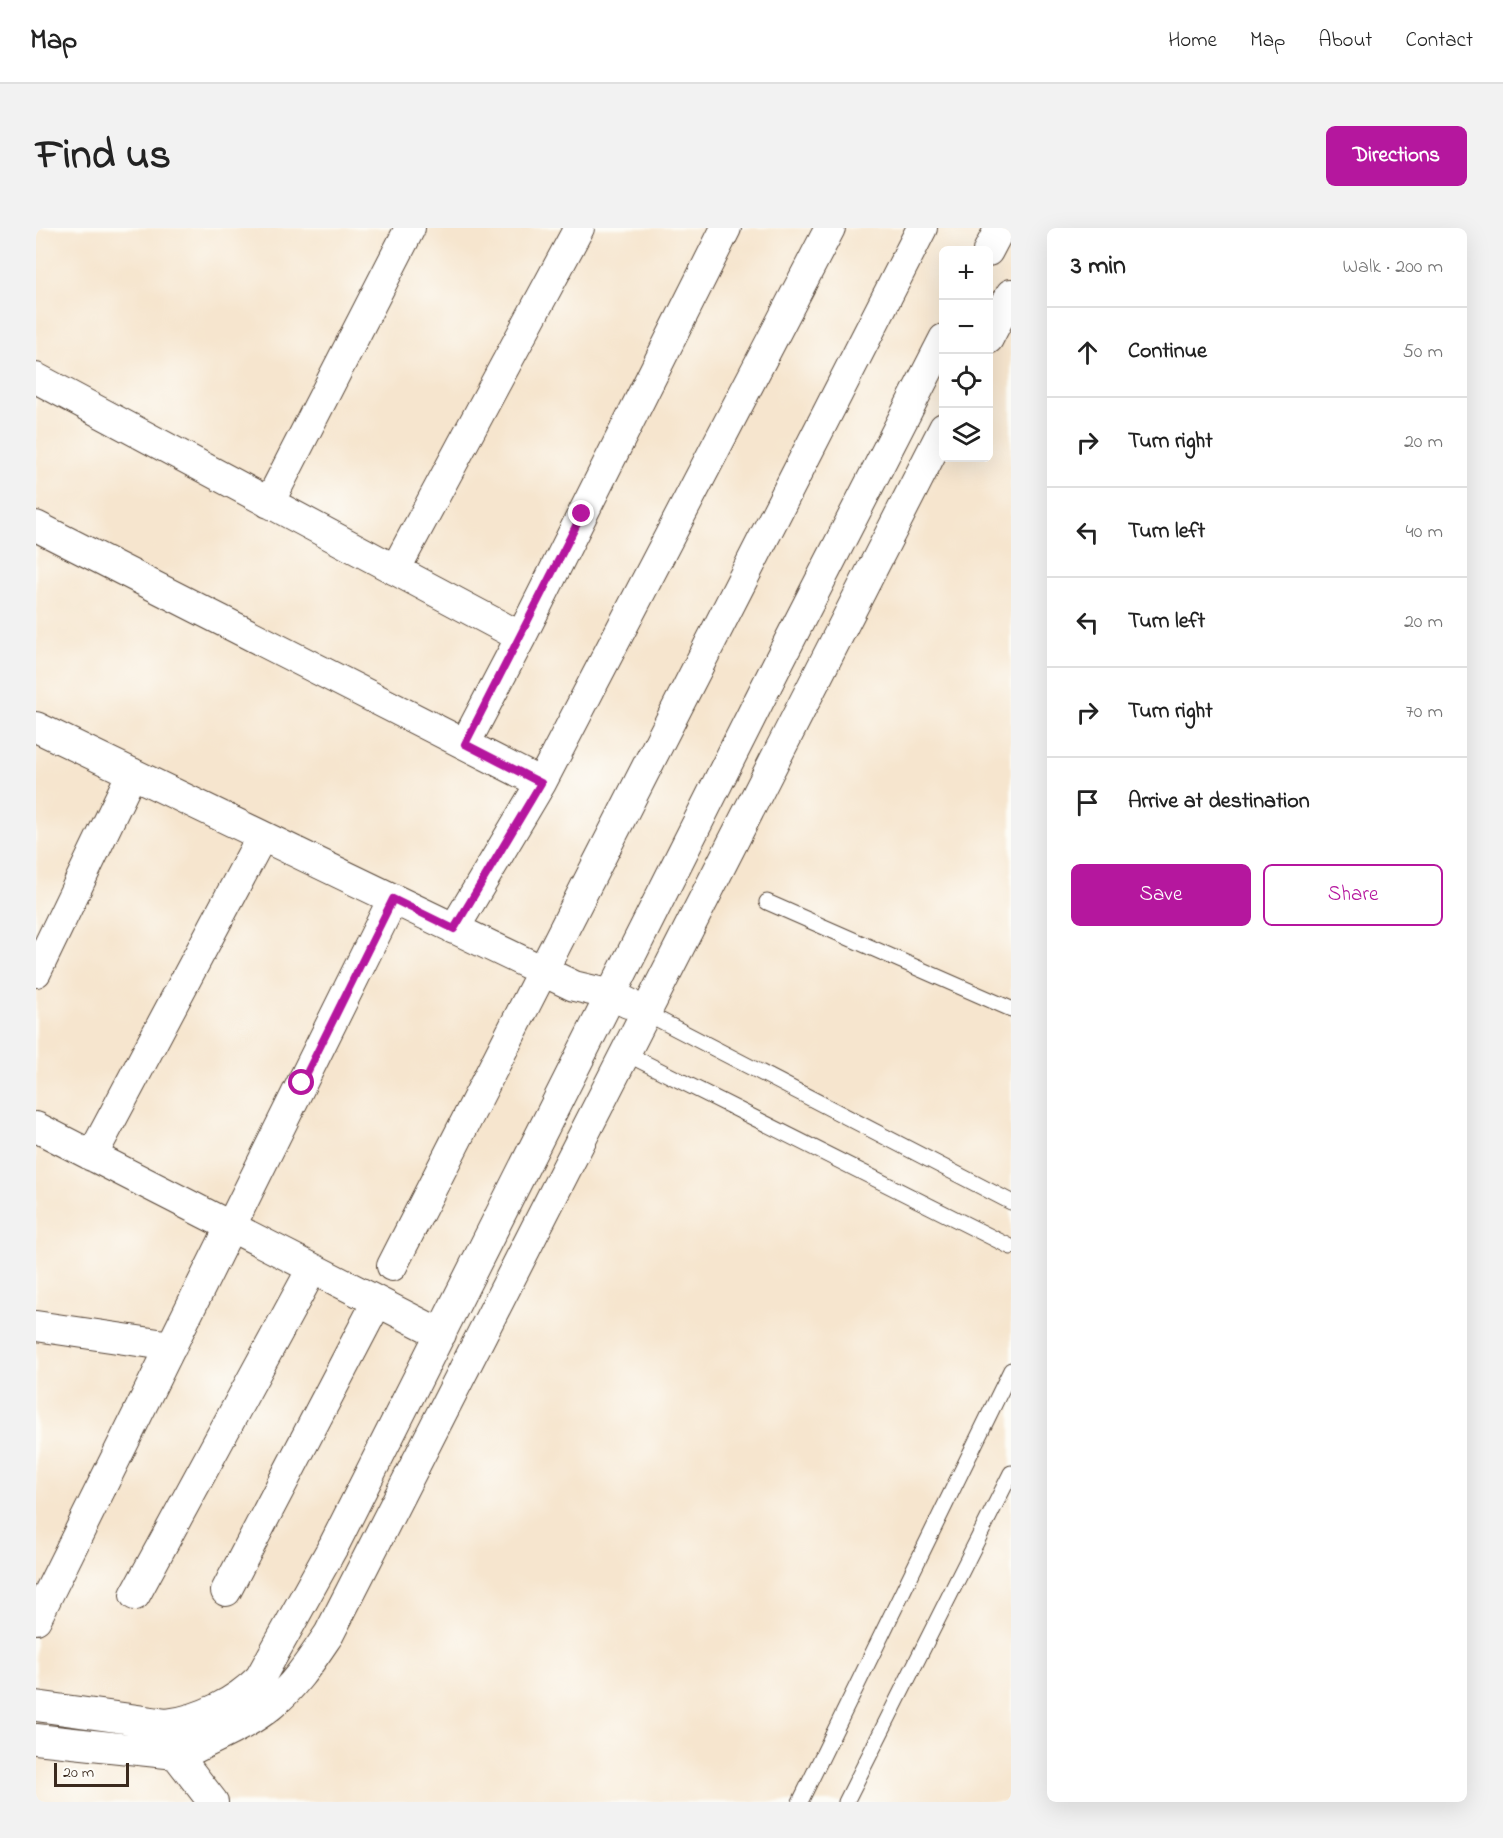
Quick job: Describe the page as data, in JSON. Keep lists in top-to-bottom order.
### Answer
{
  "scale_bar": "20 m",
  "page": {
    "header": "Map",
    "nav": [
      "Home",
      "Map",
      "About",
      "Contact"
    ],
    "title": "Find us",
    "buttons": [
      "Directions",
      ["Save", "Share"]
    ],
    "heading": ["3 min", "Walk · 200 m"],
    "map_buttons": ["+", "−"],
    "list": [
      ["Continue", "50 m"],
      ["Turn right", "20 m"],
      ["Turn left", "40 m"],
      ["Turn left", "20 m"],
      ["Turn right", "70 m"],
      "Arrive at destination"
    ],
    "scale": "20 m"
  }
}
